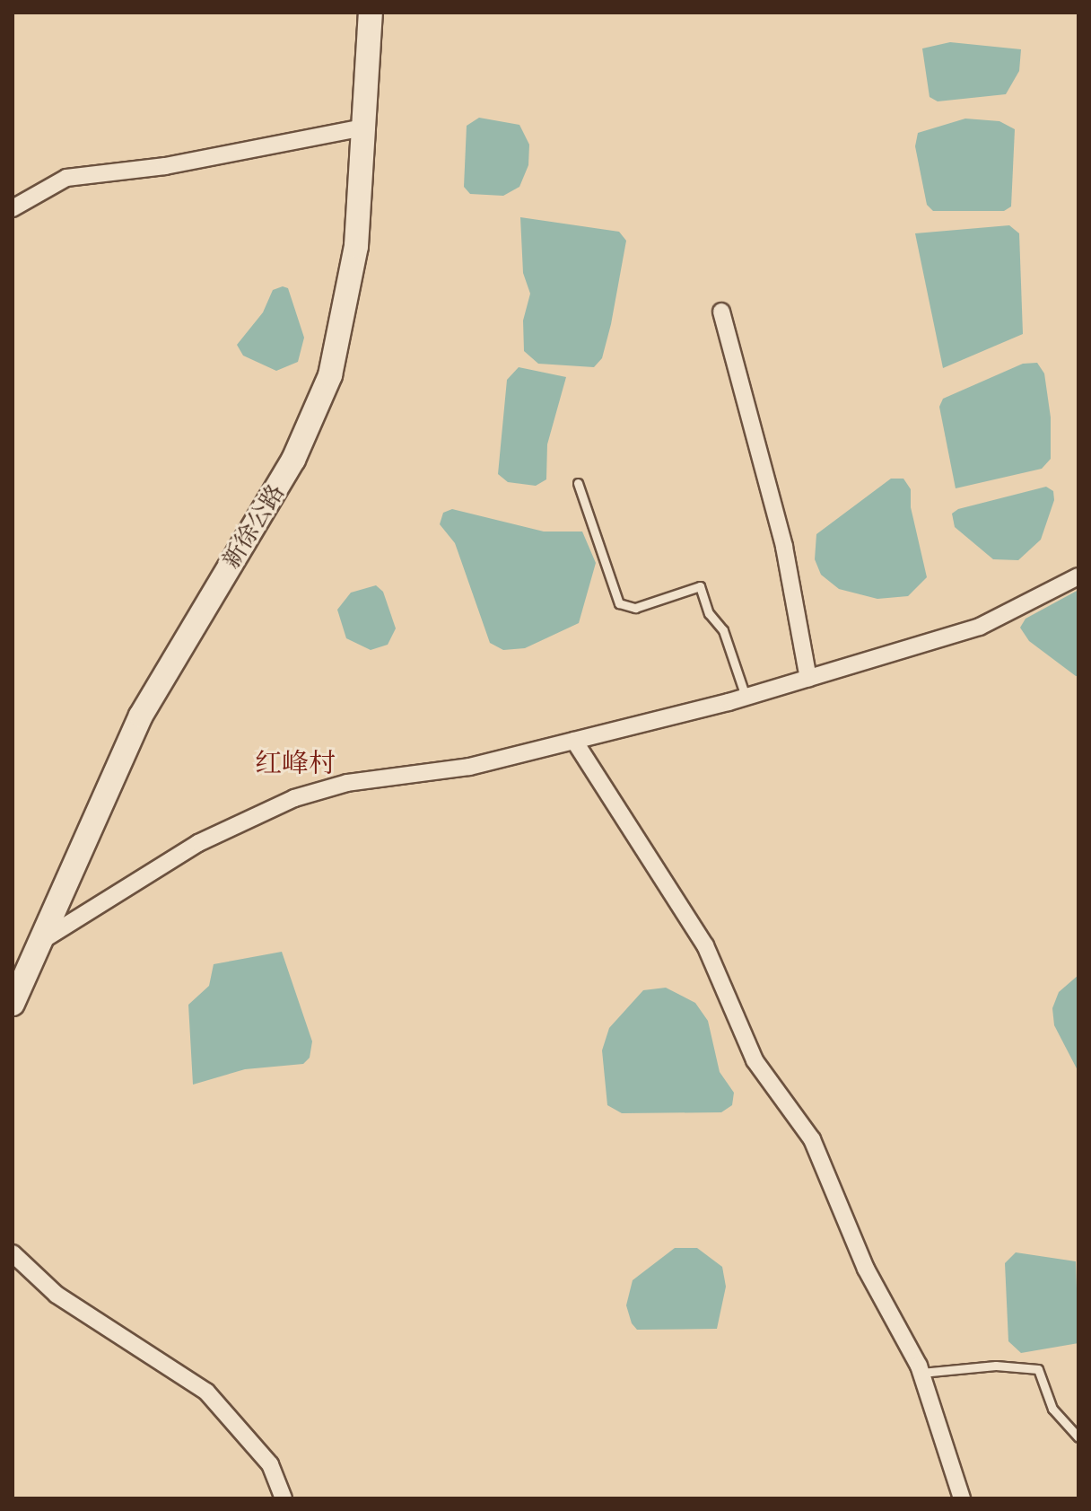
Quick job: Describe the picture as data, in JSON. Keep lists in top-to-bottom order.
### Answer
{
  "streets": {
    "main road": ["新徐公路"]
  },
  "districts": ["红峰村"]
}
